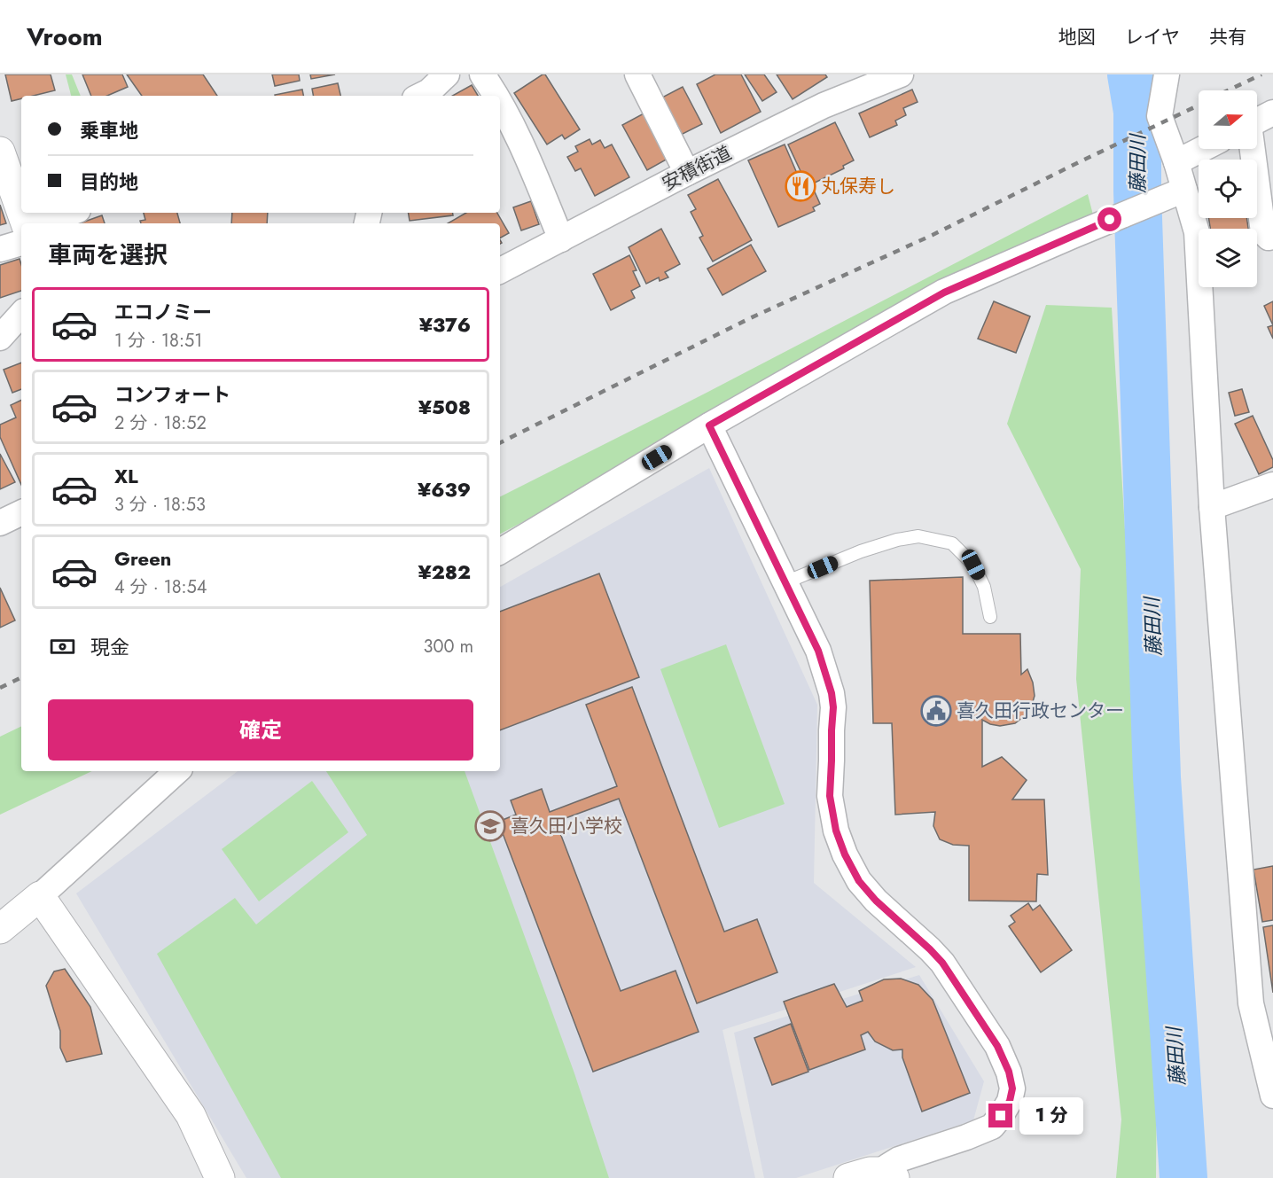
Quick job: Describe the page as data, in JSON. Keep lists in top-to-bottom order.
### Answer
{
  "streets": {
    "street": ["安積街道"]
  },
  "water": ["藤田川"],
  "places": {
    "restaurant": ["丸保寿し"],
    "public building": ["喜久田行政センター"],
    "school or university": ["喜久田小学校"]
  },
  "north": "right",
  "page": {
    "header": "Vroom",
    "nav": ["地図", "レイヤ", "共有"],
    "banner": ["乗車地", "目的地"],
    "heading": "車両を選択",
    "list": [
      {
        "name": "エコノミー",
        "note": "1 分 · 18:51",
        "value": "¥376"
      },
      {
        "name": "コンフォート",
        "note": "2 分 · 18:52",
        "value": "¥508"
      },
      {
        "name": "XL",
        "note": "3 分 · 18:53",
        "value": "¥639"
      },
      {
        "name": "Green",
        "note": "4 分 · 18:54",
        "value": "¥282"
      }
    ],
    "pay": ["現金", "300 m"],
    "buttons": "確定",
    "bubble": "1 分"
  }
}
